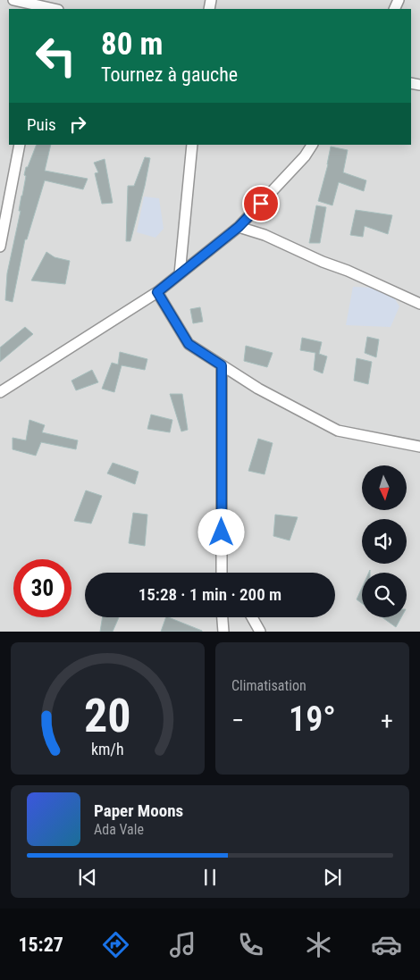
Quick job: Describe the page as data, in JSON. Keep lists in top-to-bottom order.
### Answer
{
  "north": "bottom",
  "page": {
    "turn": ["80 m", "Tournez à gauche"],
    "then": "Puis",
    "limit": "30",
    "trip": "15:28 · 1 min · 200 m",
    "tile": "Climatisation",
    "heat": ["−", "19°", "+"],
    "song": ["Paper Moons", "Ada Vale"],
    "tabs": "15:27",
    "gauge": ["20", "km/h"]
  }
}
